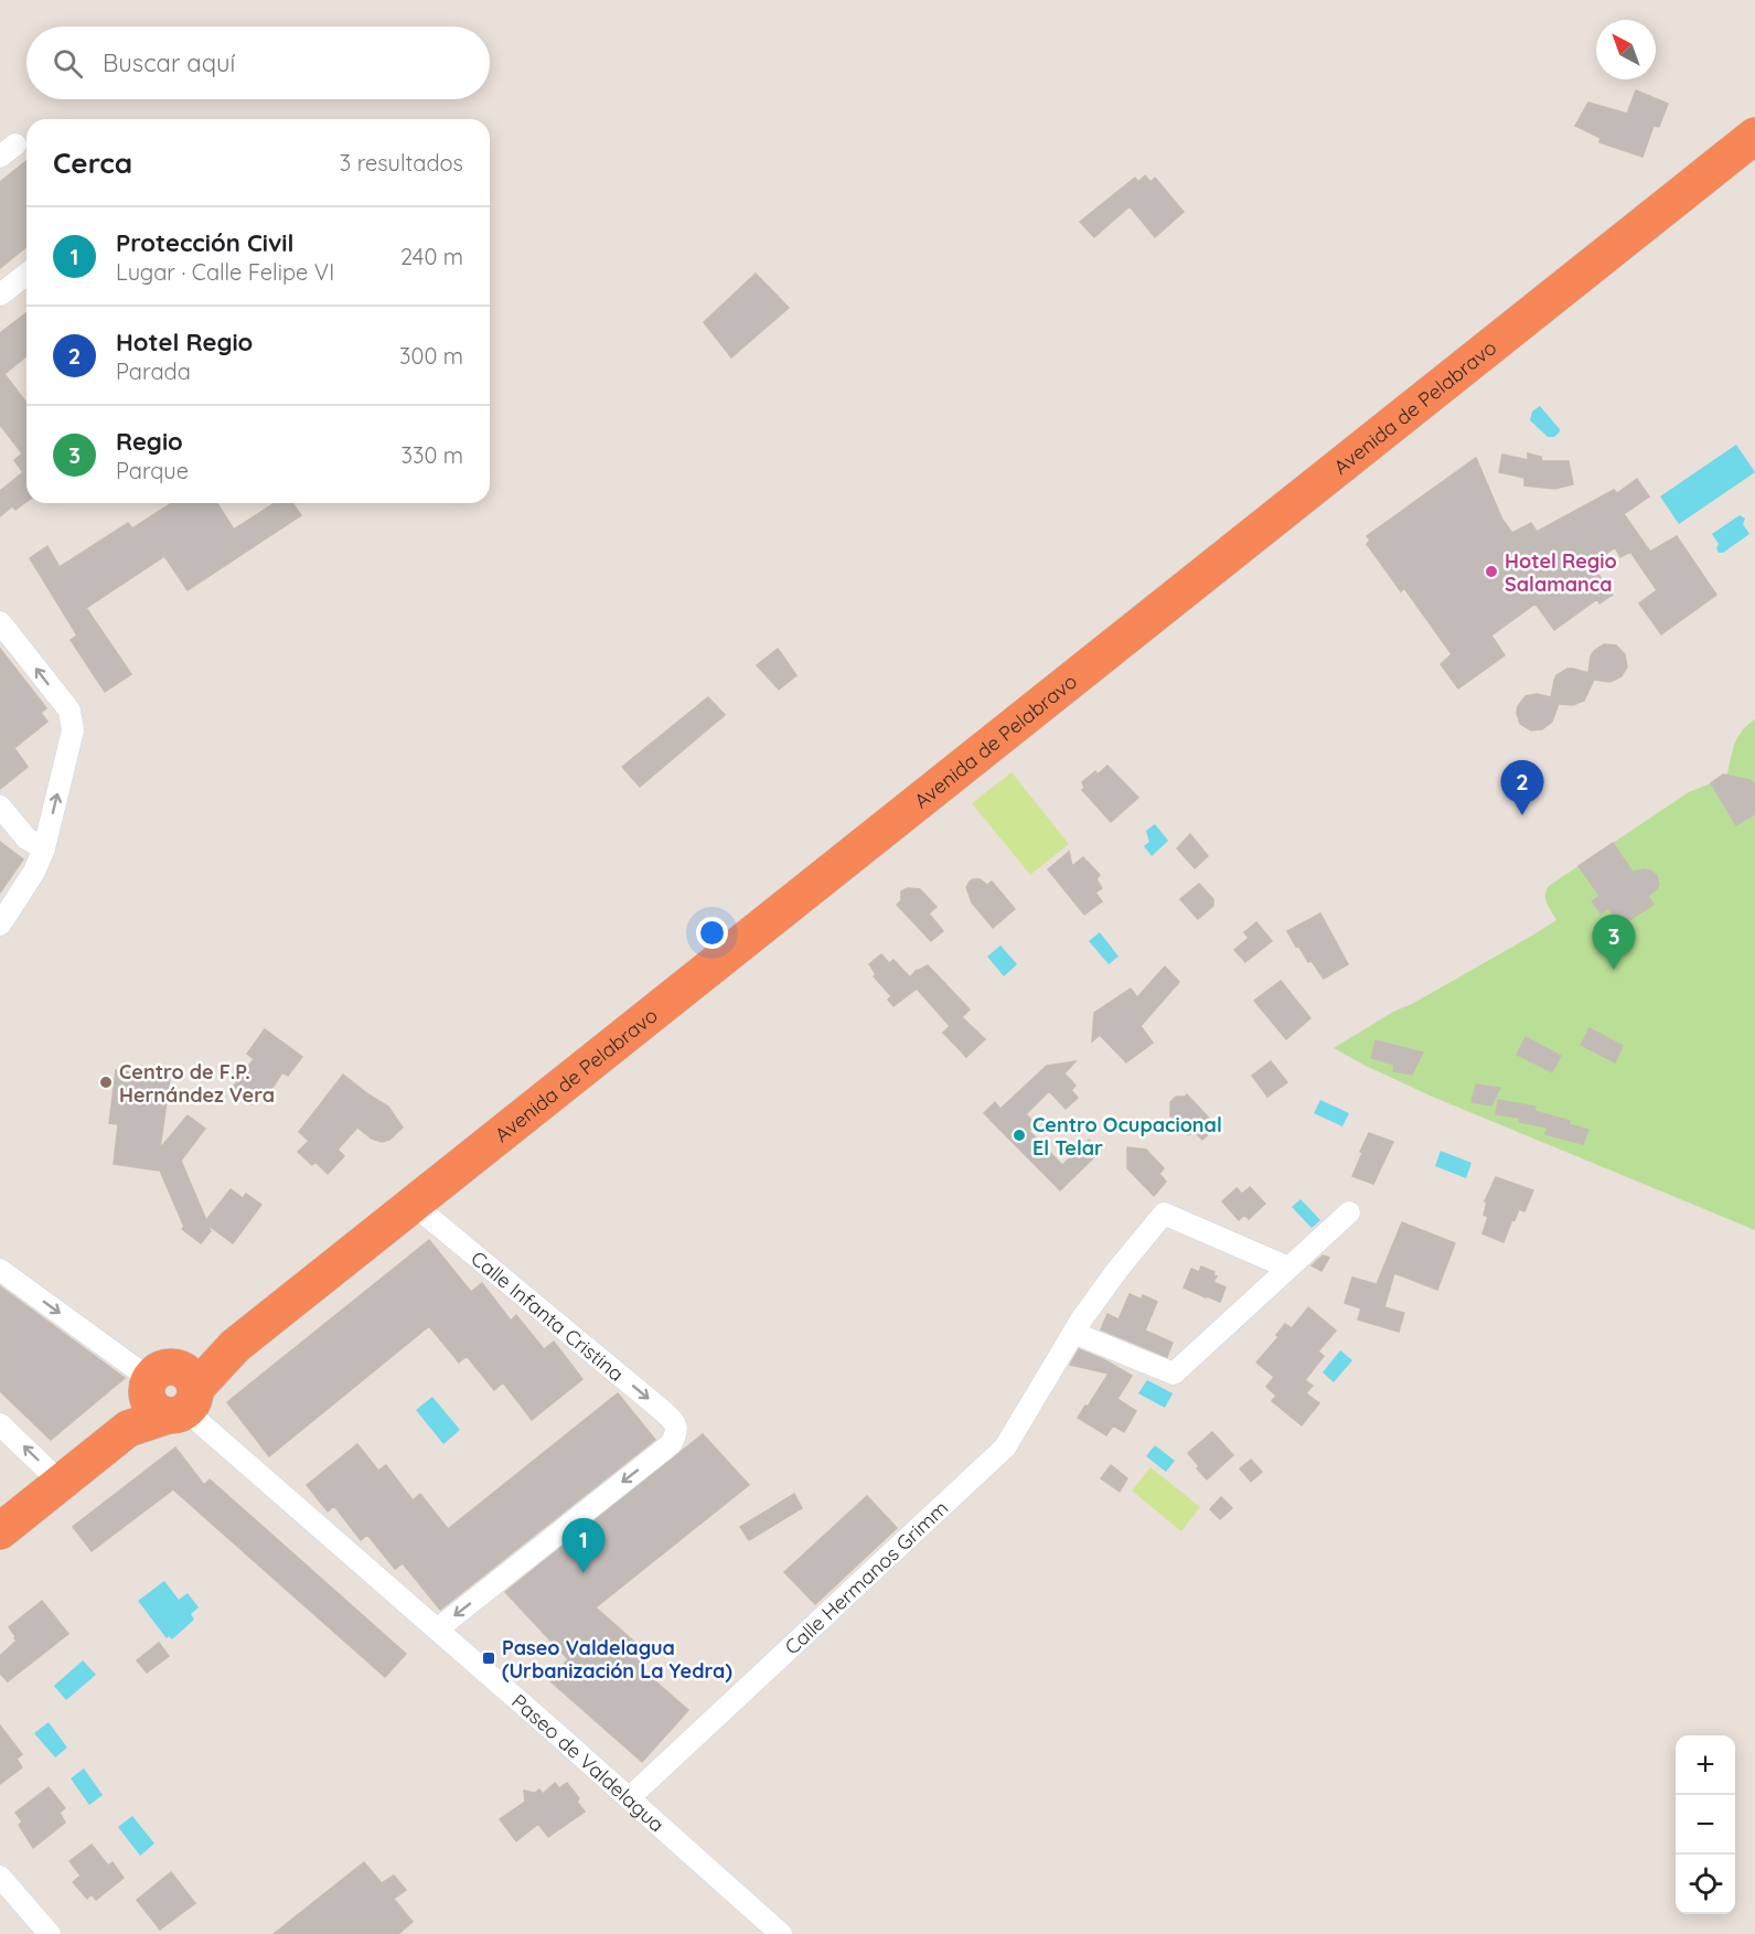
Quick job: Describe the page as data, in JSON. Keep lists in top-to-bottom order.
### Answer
{
  "streets": {
    "highway": ["Avenida de Pelabravo"],
    "street": ["Calle Infanta Cristina", "Calle Hermanos Grimm", "Paseo de Valdelagua"]
  },
  "crossings": [
    ["Avenida de Pelabravo", "Calle Infanta Cristina"],
    ["Avenida de Pelabravo", "Paseo de Valdelagua"],
    ["Calle Infanta Cristina", "Paseo de Valdelagua"],
    ["Calle Hermanos Grimm", "Paseo de Valdelagua"]
  ],
  "places": {
    "other": ["Hotel Regio Salamanca", "Centro de F.P. Hernández Vera", "Centro Ocupacional El Telar"],
    "transit": ["Paseo Valdelagua (Urbanización La Yedra)"]
  },
  "north": "top left",
  "page": {
    "search": "Buscar aquí",
    "heading": ["Cerca", "3 resultados"],
    "list": [
      {
        "mark": "1",
        "name": "Protección Civil",
        "note": "Lugar · Calle Felipe VI",
        "value": "240 m"
      },
      {
        "mark": "2",
        "name": "Hotel Regio",
        "note": "Parada",
        "value": "300 m"
      },
      {
        "mark": "3",
        "name": "Regio",
        "note": "Parque",
        "value": "330 m"
      }
    ],
    "pins": ["2", "3", "1"],
    "map_buttons": ["+", "−"]
  }
}
